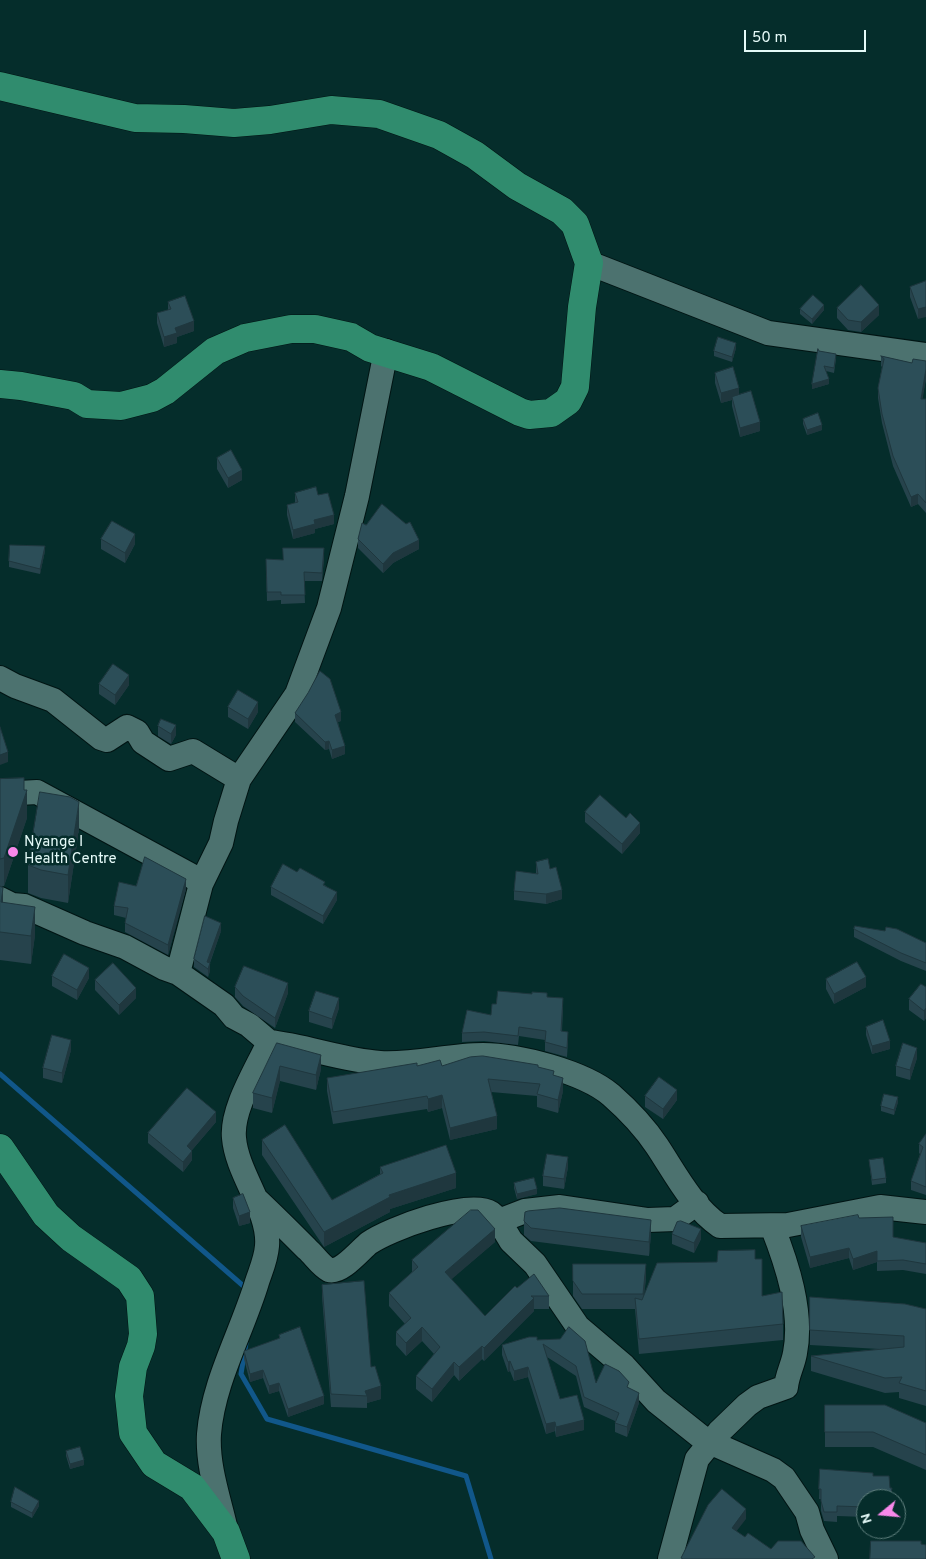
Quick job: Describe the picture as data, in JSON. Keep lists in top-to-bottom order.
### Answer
{
  "places": ["Nyange I Health Centre"],
  "scale_bar": "50 m",
  "north": "left"
}
